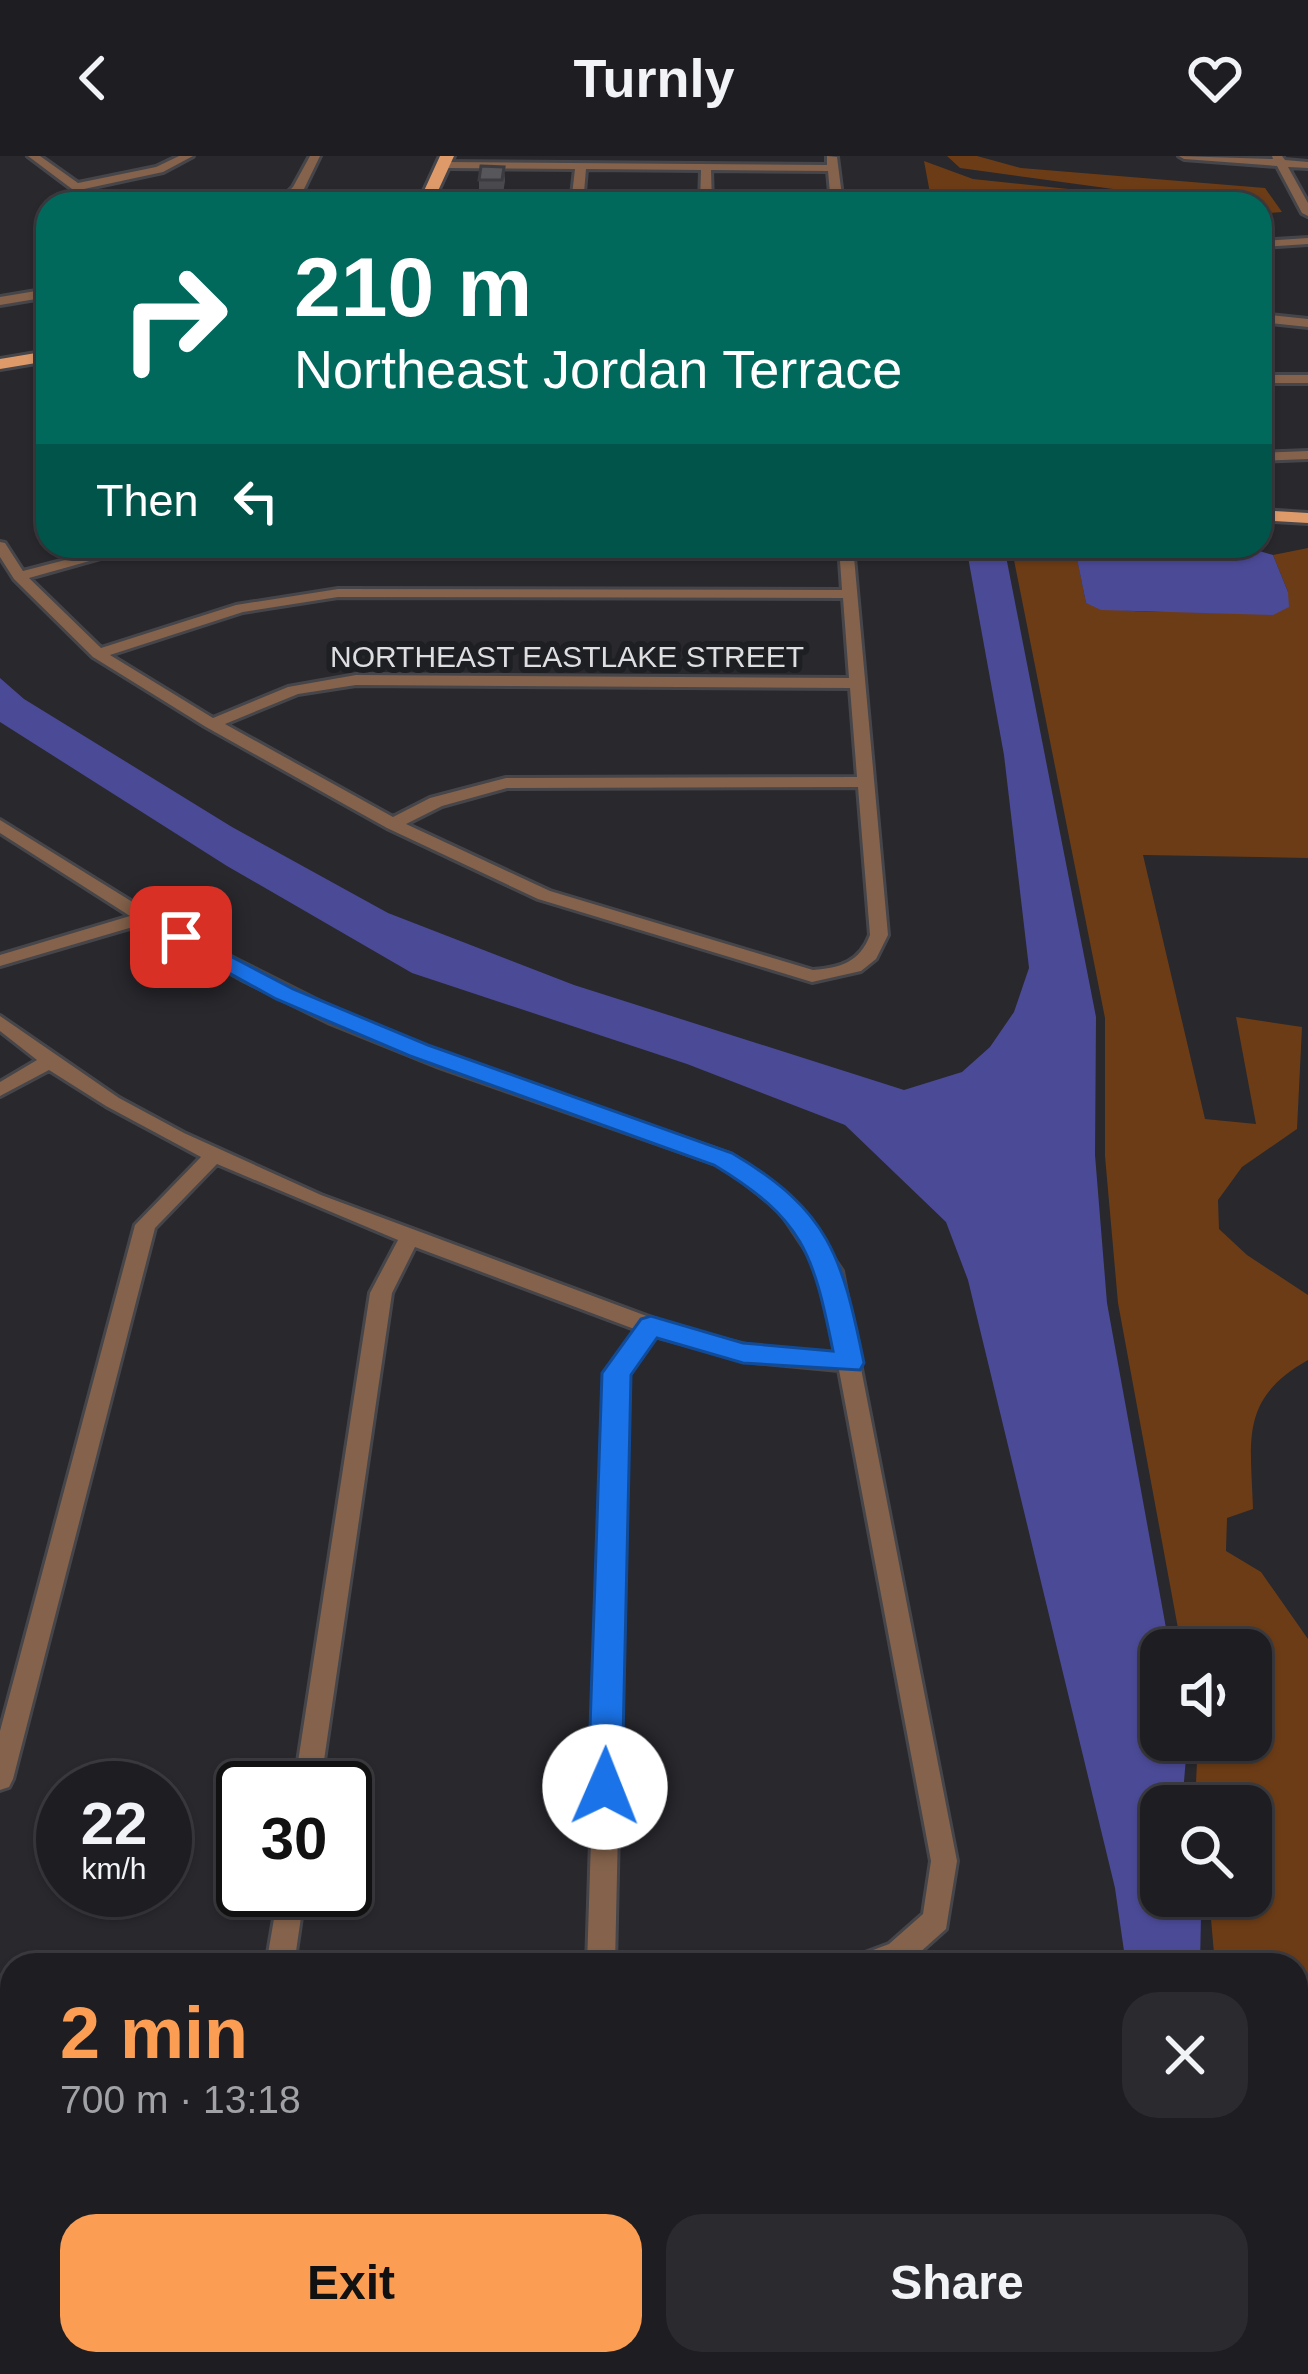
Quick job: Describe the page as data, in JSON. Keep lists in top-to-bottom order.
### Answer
{
  "streets": {
    "street": ["NORTHEAST EASTLAKE STREET"]
  },
  "page": {
    "header": "Turnly",
    "turn": ["210 m", "Northeast Jordan Terrace"],
    "then": "Then",
    "speed": "22 km/h",
    "limit": "30",
    "heading": ["2 min", "700 m · 13:18"],
    "buttons": ["Exit", "Share"]
  }
}
